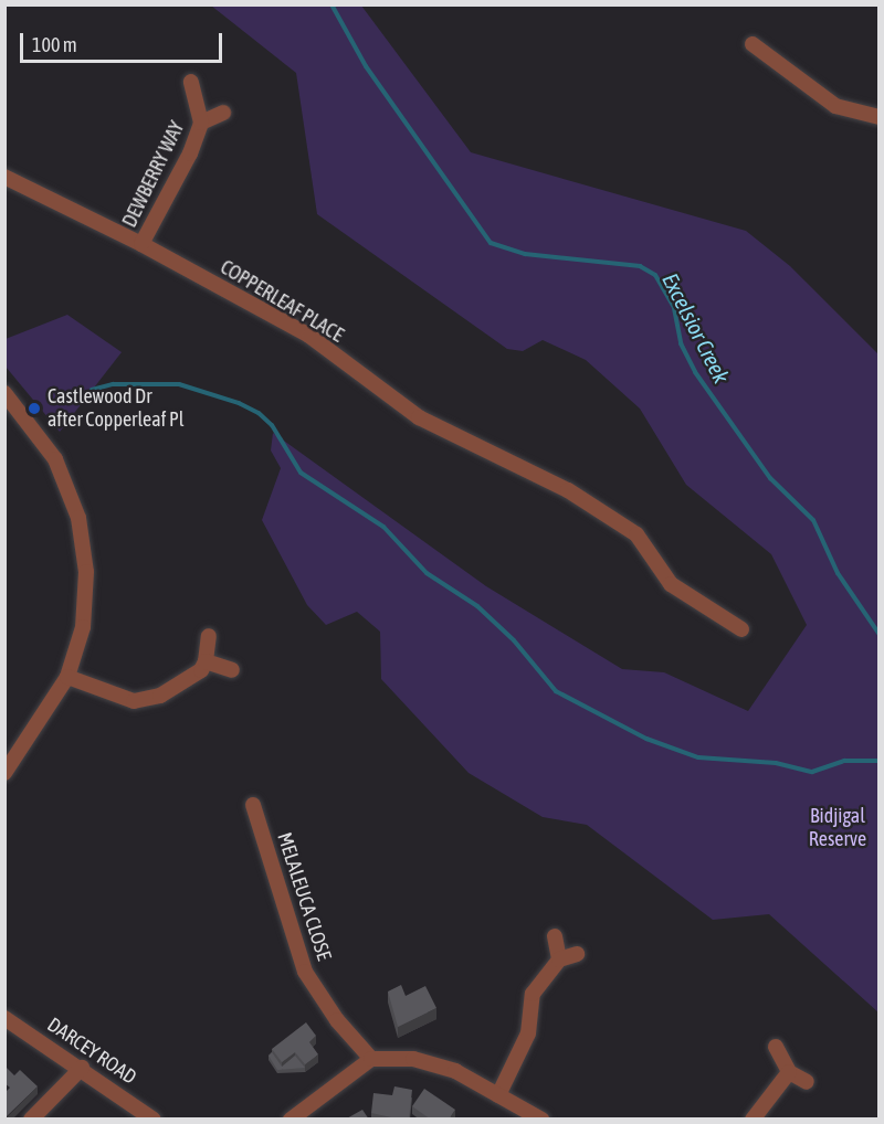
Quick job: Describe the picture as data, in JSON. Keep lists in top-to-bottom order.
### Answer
{
  "streets": {
    "street": [
      "DEWBERRY WAY",
      "COPPERLEAF PLACE",
      "MELALEUCA CLOSE",
      "DARCEY ROAD"
    ]
  },
  "crossings": [
    ["DEWBERRY WAY", "COPPERLEAF PLACE"]
  ],
  "water": ["Excelsior Creek"],
  "parks": ["Bidjigal Reserve"],
  "places": ["Castlewood Dr after Copperleaf Pl"],
  "scale_bar": "100 m"
}
